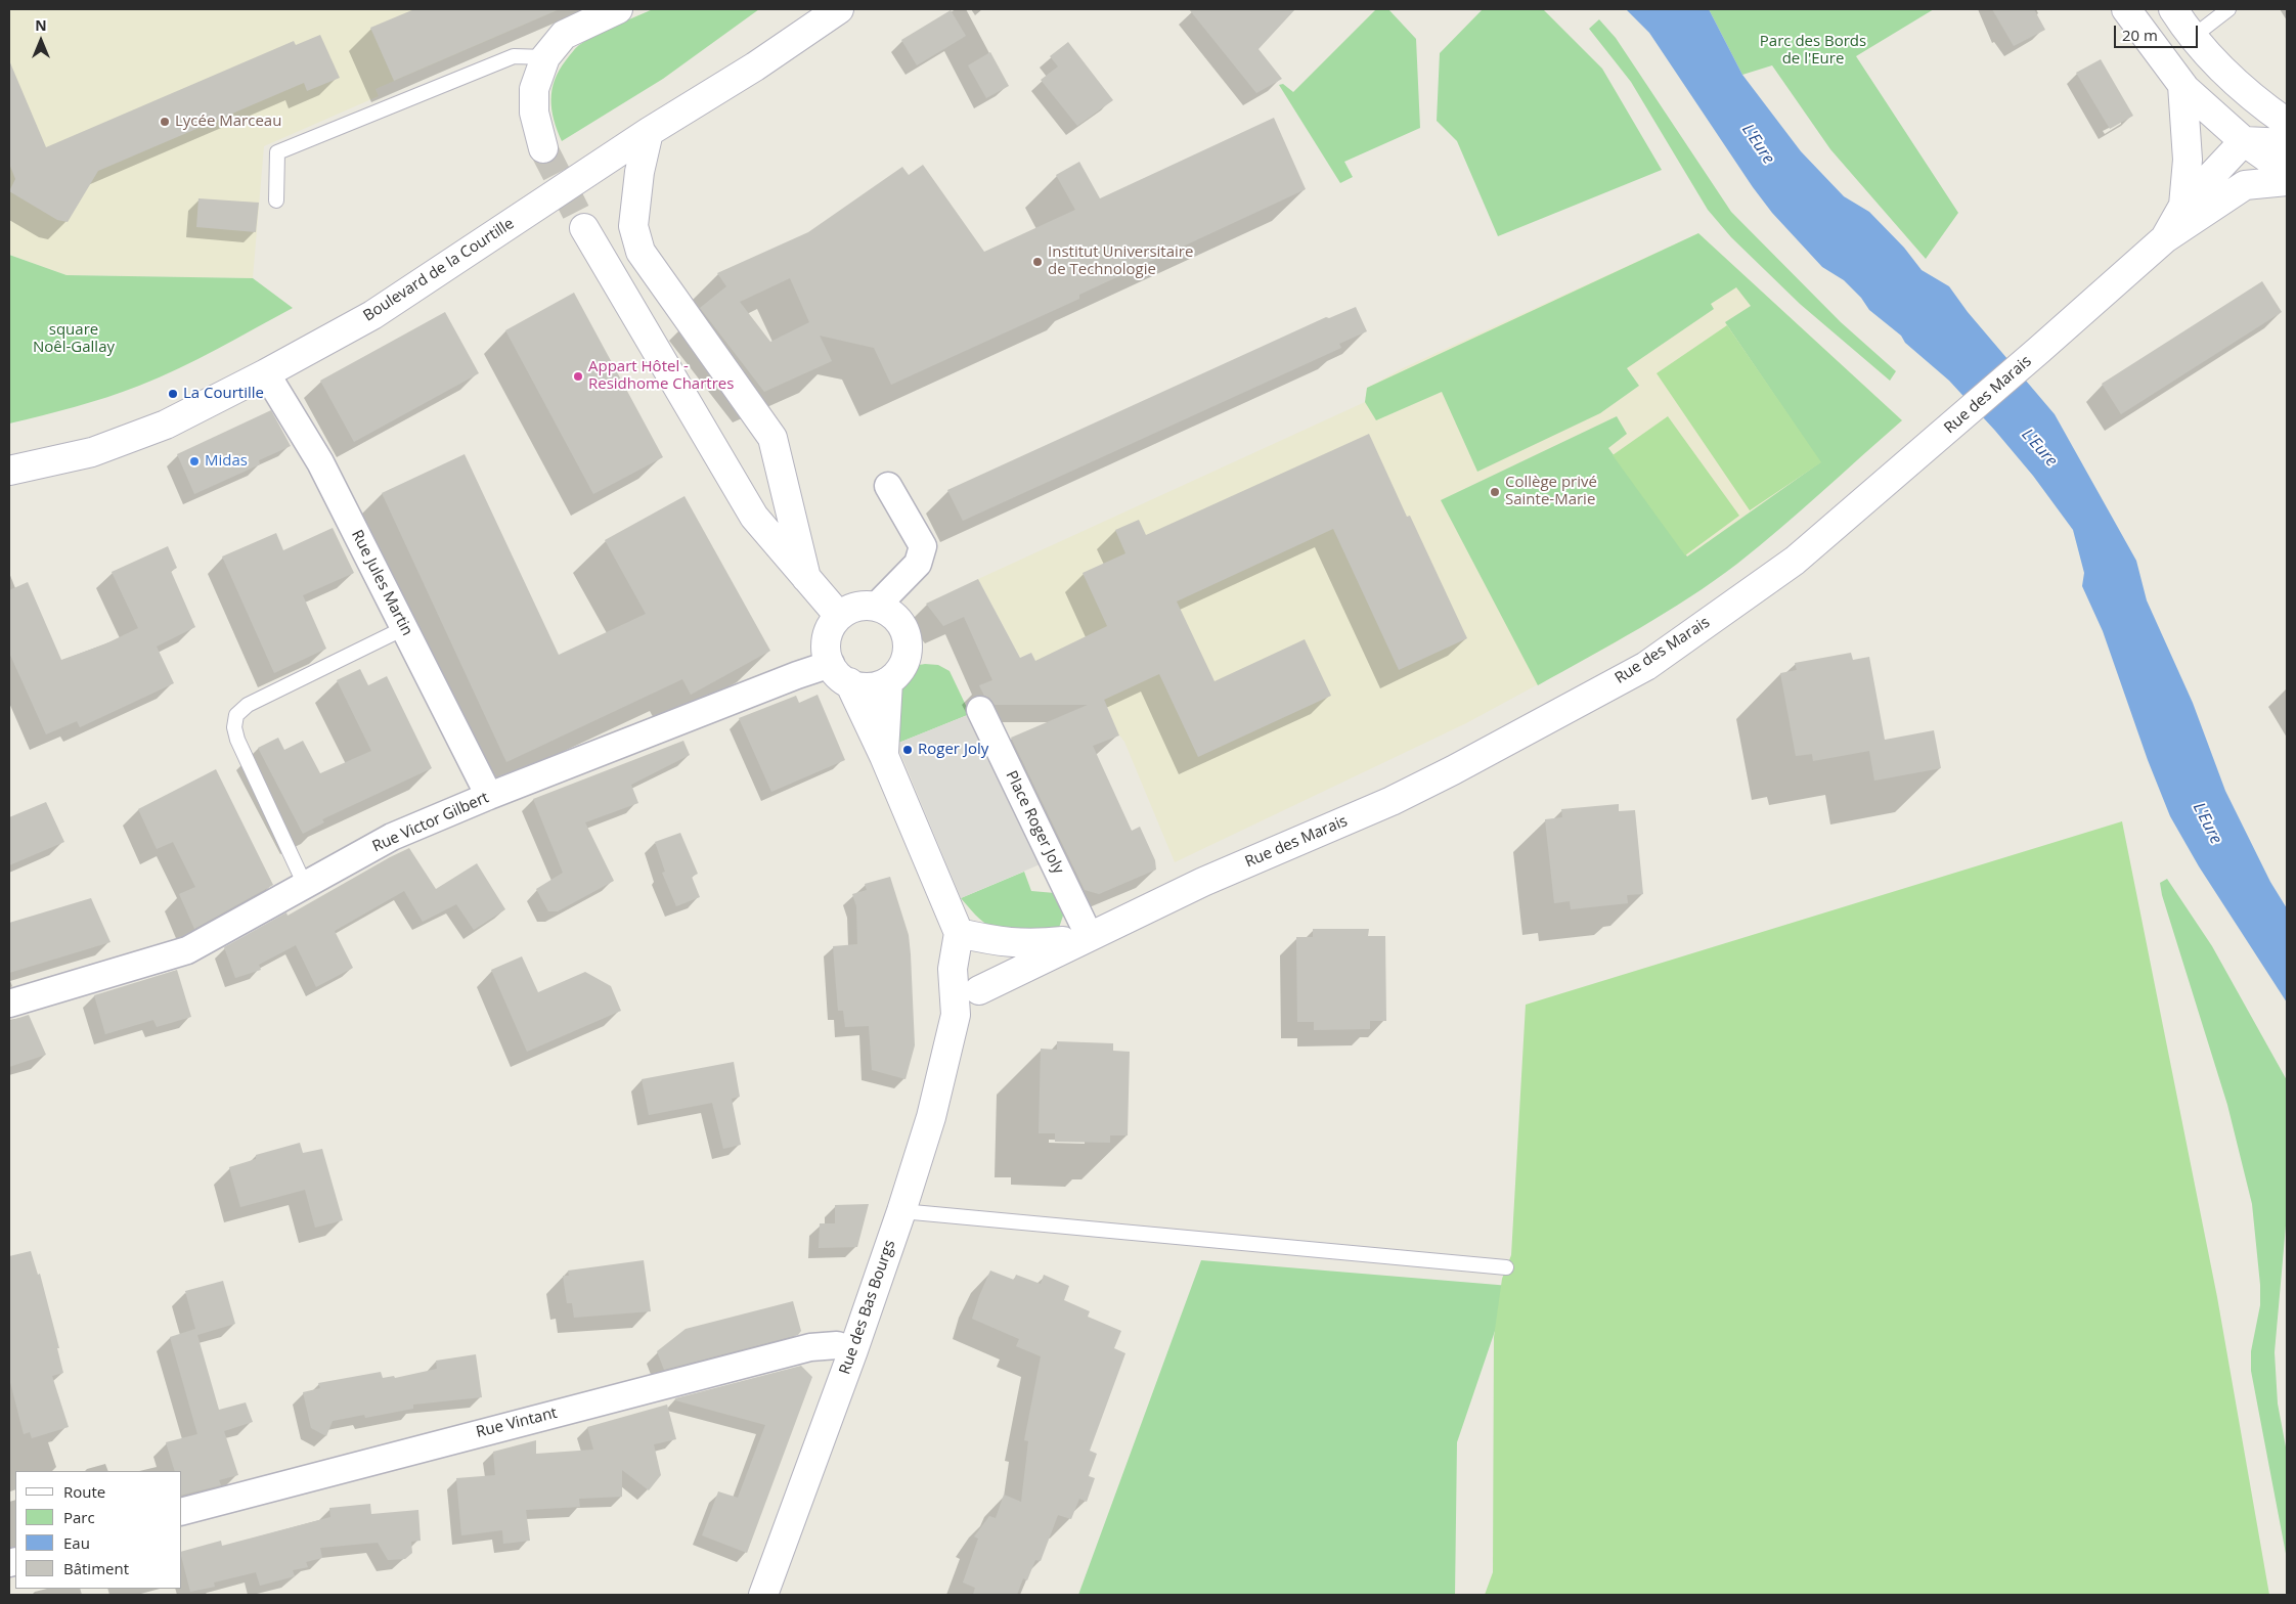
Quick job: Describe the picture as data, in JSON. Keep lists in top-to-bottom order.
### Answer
{
  "streets": {
    "main road": ["Boulevard de la Courtille", "Rue des Marais", "Rue des Bas Bourgs"],
    "street": [
      "Rue Jules Martin",
      "Rue Victor Gilbert",
      "Place Roger Joly",
      "Rue Vintant"
    ]
  },
  "crossings": [
    ["Boulevard de la Courtille", "Rue Jules Martin"],
    ["Rue des Marais", "Place Roger Joly"],
    ["Rue des Marais", "Rue des Bas Bourgs"],
    ["Rue Jules Martin", "Rue Victor Gilbert"],
    ["Rue des Bas Bourgs", "Rue Vintant"]
  ],
  "water": ["L'Eure"],
  "parks": ["Parc des Bords de l'Eure", "square Noêl-Gallay"],
  "places": [
    "Lycée Marceau",
    "Institut Universitaire de Technologie",
    "Appart Hôtel - Residhome Chartres",
    "La Courtille",
    "Midas",
    "Collège privé Sainte-Marie",
    "Roger Joly"
  ],
  "legend": [
    "Route",
    "Parc",
    "Eau",
    "Bâtiment"
  ],
  "scale_bar": "20 m",
  "north": "top"
}
